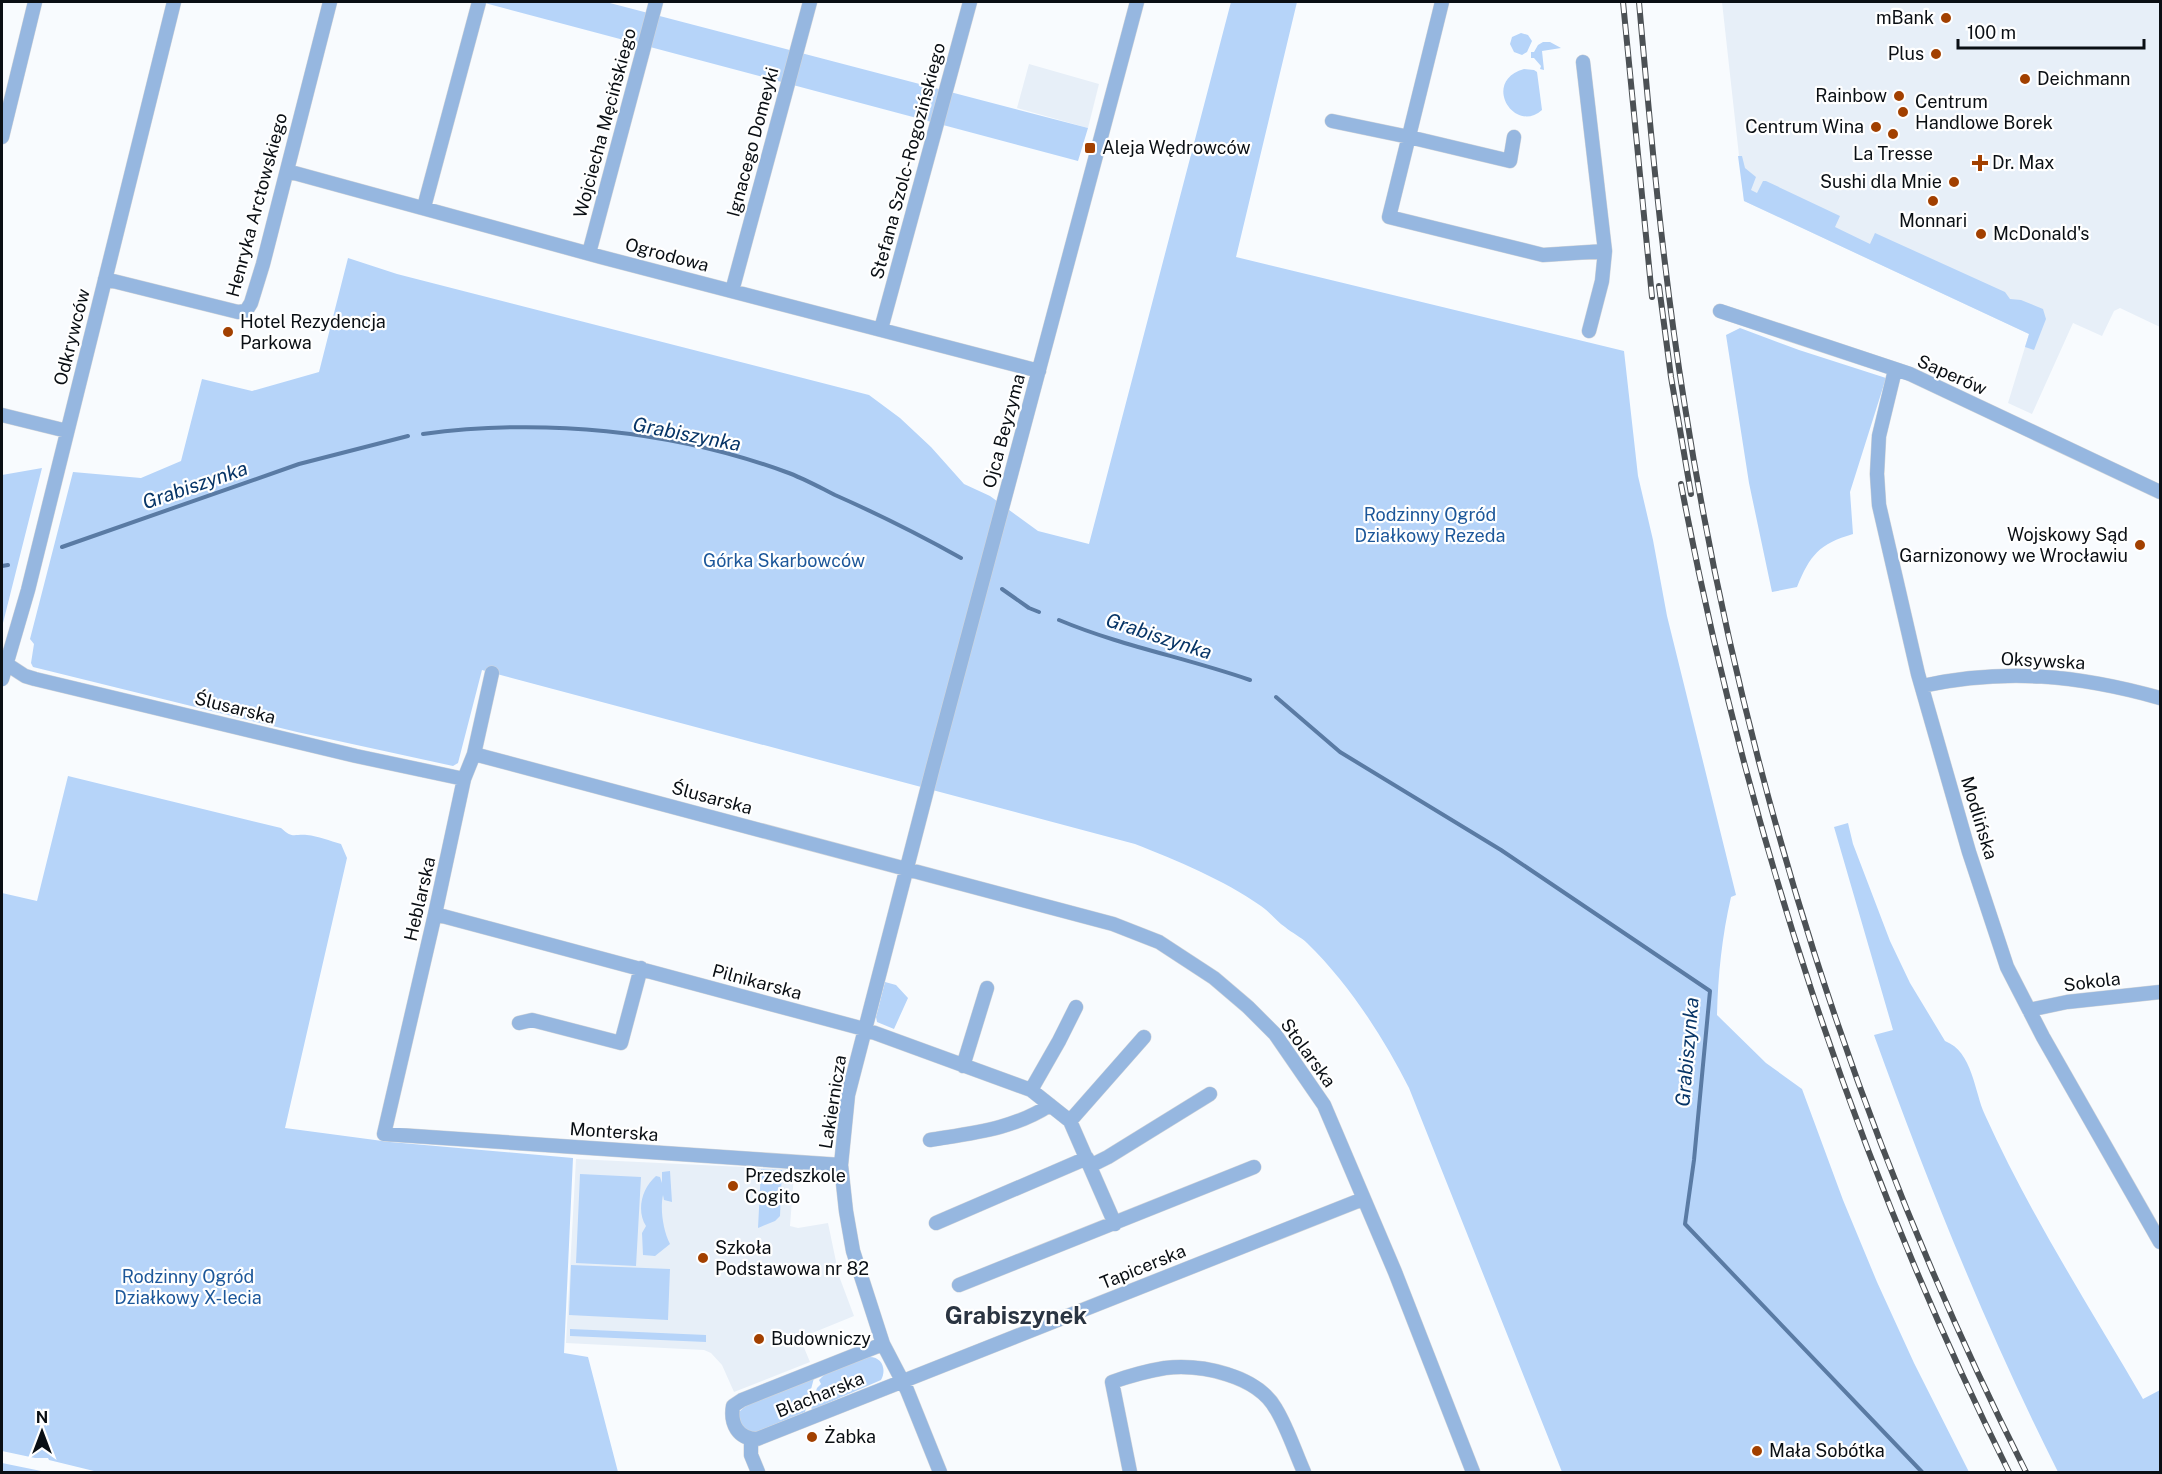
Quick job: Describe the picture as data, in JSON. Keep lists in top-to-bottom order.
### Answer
{
  "streets": {
    "street": [
      "Wojciecha Męcińskiego",
      "Ignacego Domeyki",
      "Stefana Szolc-Rogozińskiego",
      "Henryka Arctowskiego",
      "Ogrodowa",
      "Odkrywców",
      "Saperów",
      "Ojca Beyzyma",
      "Oksywska",
      "Ślusarska",
      "Modlińska",
      "Heblarska",
      "Pilnikarska",
      "Sokola",
      "Stolarska",
      "Lakiernicza",
      "Monterska",
      "Tapicerska",
      "Blacharska"
    ]
  },
  "crossings": [
    ["Wojciecha Męcińskiego", "Ogrodowa"],
    ["Ignacego Domeyki", "Ogrodowa"],
    ["Stefana Szolc-Rogozińskiego", "Ogrodowa"],
    ["Henryka Arctowskiego", "Ogrodowa"],
    ["Henryka Arctowskiego", "Odkrywców"],
    ["Ogrodowa", "Ojca Beyzyma"],
    ["Odkrywców", "Ślusarska"],
    ["Saperów", "Modlińska"],
    ["Ojca Beyzyma", "Ślusarska"],
    ["Ojca Beyzyma", "Stolarska"],
    ["Ojca Beyzyma", "Lakiernicza"],
    ["Oksywska", "Modlińska"],
    ["Ślusarska", "Heblarska"],
    ["Ślusarska", "Stolarska"],
    ["Ślusarska", "Lakiernicza"],
    ["Modlińska", "Sokola"],
    ["Heblarska", "Pilnikarska"],
    ["Heblarska", "Monterska"],
    ["Pilnikarska", "Lakiernicza"],
    ["Stolarska", "Lakiernicza"],
    ["Stolarska", "Tapicerska"],
    ["Lakiernicza", "Monterska"],
    ["Lakiernicza", "Tapicerska"],
    ["Lakiernicza", "Blacharska"],
    ["Tapicerska", "Blacharska"]
  ],
  "districts": ["Grabiszynek"],
  "water": ["Grabiszynka"],
  "parks": ["Rodzinny Ogród Działkowy Rezeda", "Górka Skarbowców", "Rodzinny Ogród Działkowy X-lecia"],
  "places": {
    "other": [
      "mBank",
      "Plus",
      "Deichmann",
      "Rainbow",
      "Centrum Handlowe Borek",
      "Centrum Wina",
      "La Tresse",
      "Sushi dla Mnie",
      "Monnari",
      "McDonald's",
      "Hotel Rezydencja Parkowa",
      "Wojskowy Sąd Garnizonowy we Wrocławiu",
      "Przedszkole Cogito",
      "Szkoła Podstawowa nr 82",
      "Budowniczy",
      "Żabka",
      "Mała Sobótka"
    ],
    "transit": ["Aleja Wędrowców"],
    "health": ["Dr. Max"]
  },
  "scale_bar": "100 m",
  "north": "top"
}
